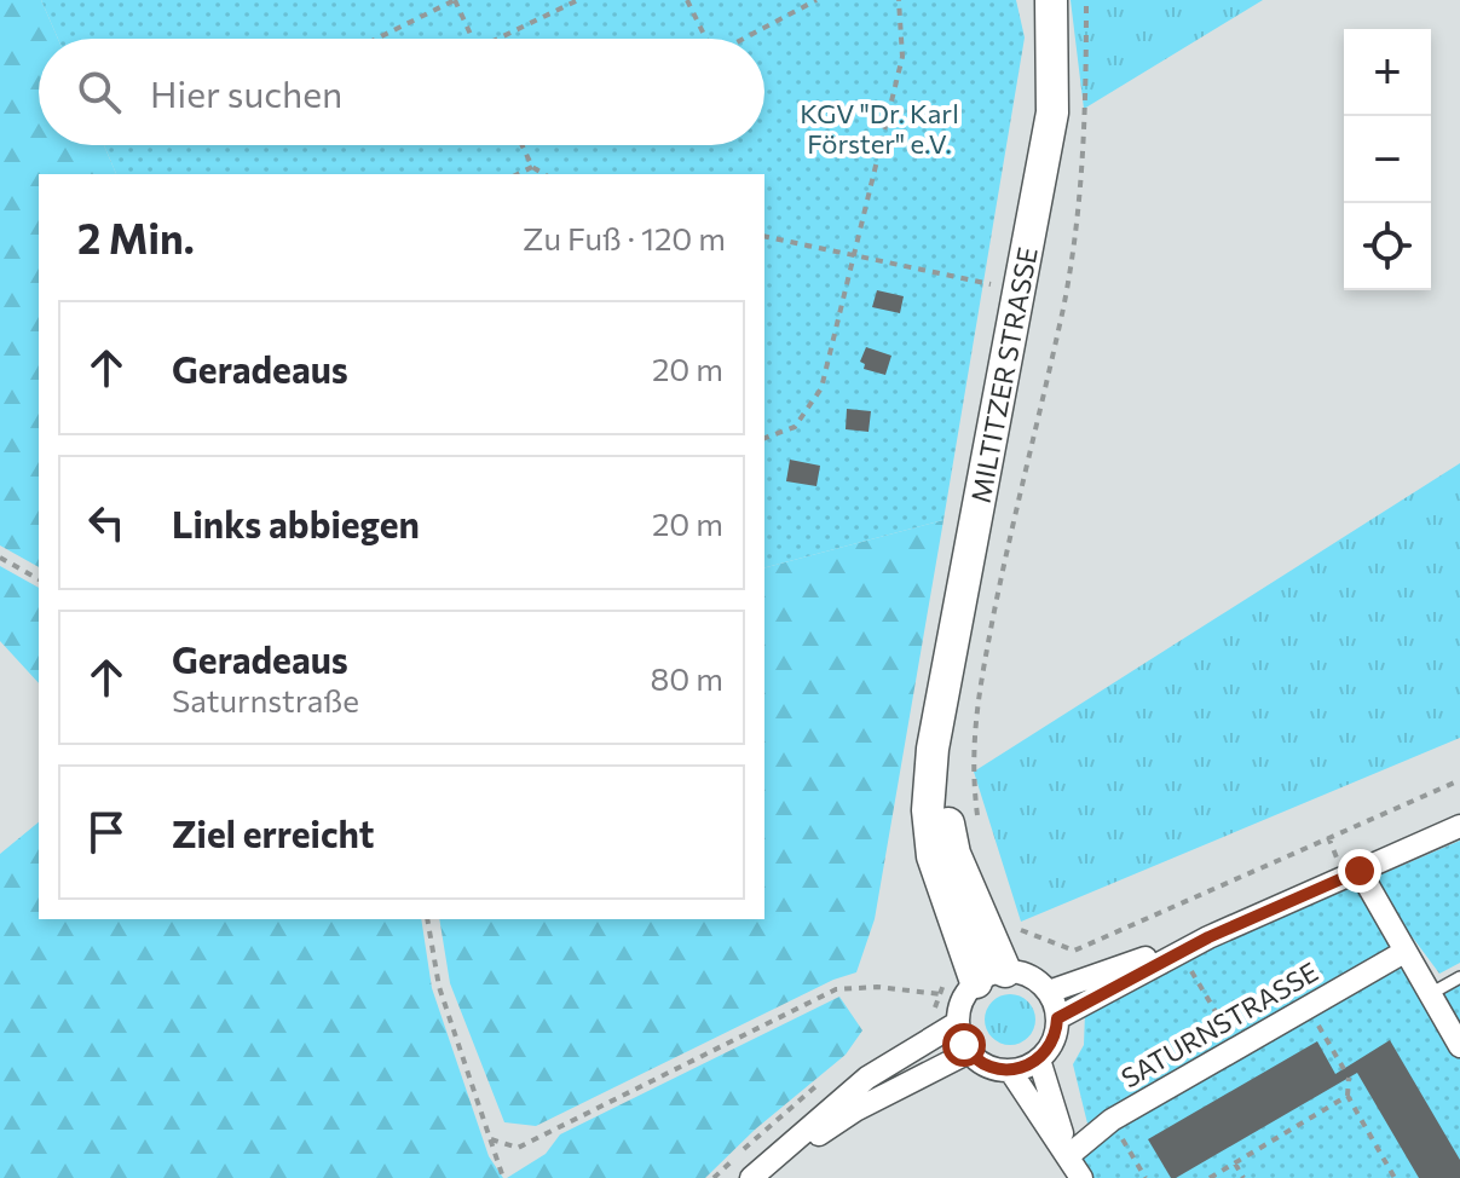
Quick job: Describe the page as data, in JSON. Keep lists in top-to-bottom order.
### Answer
{
  "streets": {
    "street": ["MILTITZER STRASSE", "SATURNSTRASSE"]
  },
  "parks": ["KGV \"Dr. Karl Förster\" e.V."],
  "page": {
    "map_buttons": ["+", "−"],
    "search": "Hier suchen",
    "heading": ["2 Min.", "Zu Fuß · 120 m"],
    "list": [
      ["Geradeaus", "20 m"],
      ["Links abbiegen", "20 m"],
      ["Geradeaus", "Saturnstraße", "80 m"],
      "Ziel erreicht"
    ]
  }
}
